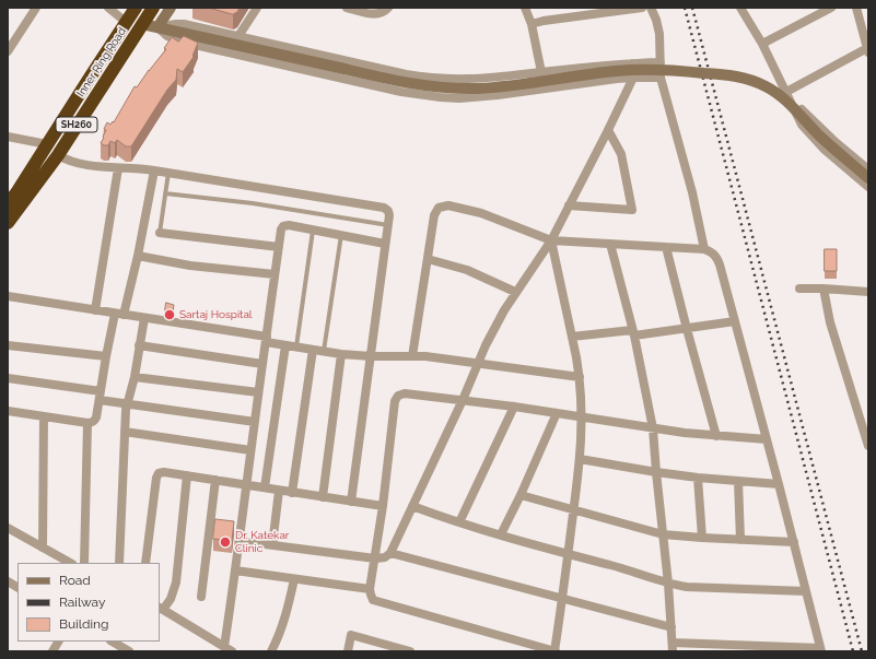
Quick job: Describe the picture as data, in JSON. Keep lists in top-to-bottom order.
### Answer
{
  "streets": {
    "highway": ["Inner Ring Road", "SH260"]
  },
  "crossings": [
    ["Inner Ring Road", "SH260"]
  ],
  "places": ["Sartaj Hospital", "Dr. Katekar Clinic"],
  "legend": ["Road", "Railway", "Building"]
}
